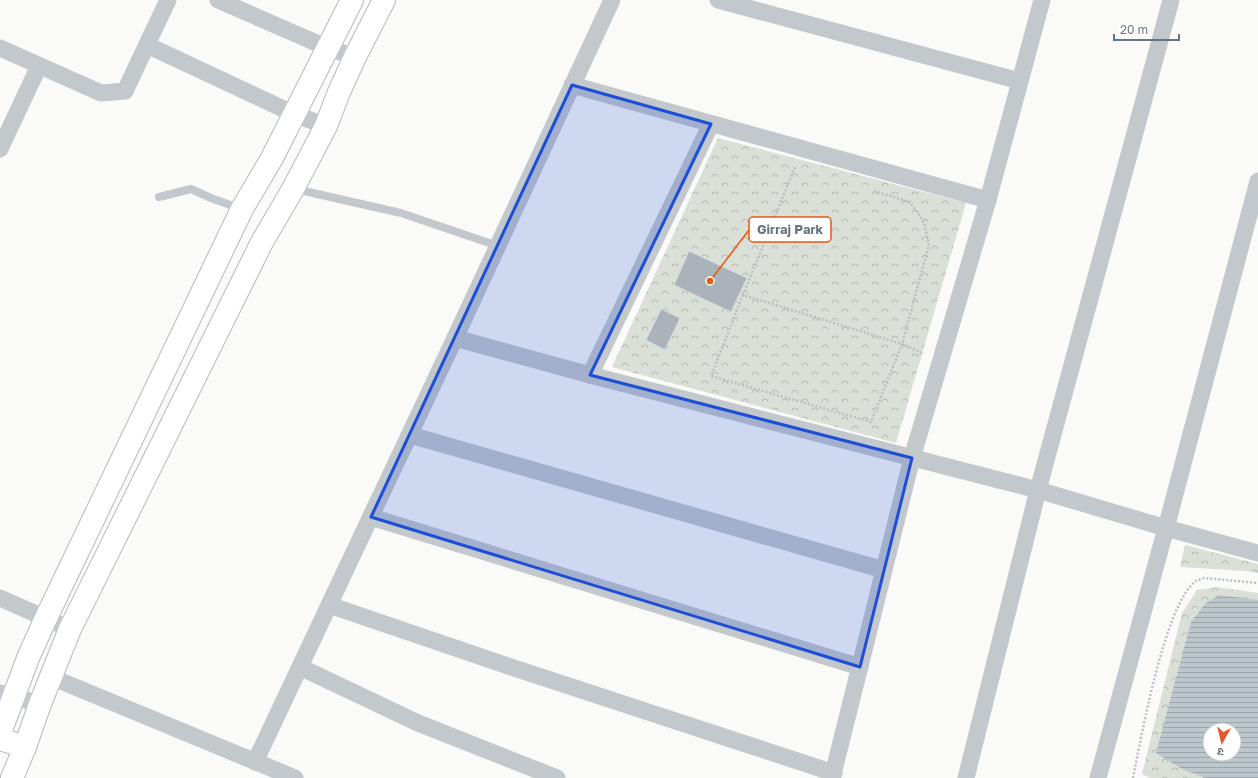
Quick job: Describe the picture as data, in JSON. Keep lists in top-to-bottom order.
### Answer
{
  "places": ["Girraj Park"],
  "scale_bar": "20 m",
  "north": "bottom"
}
